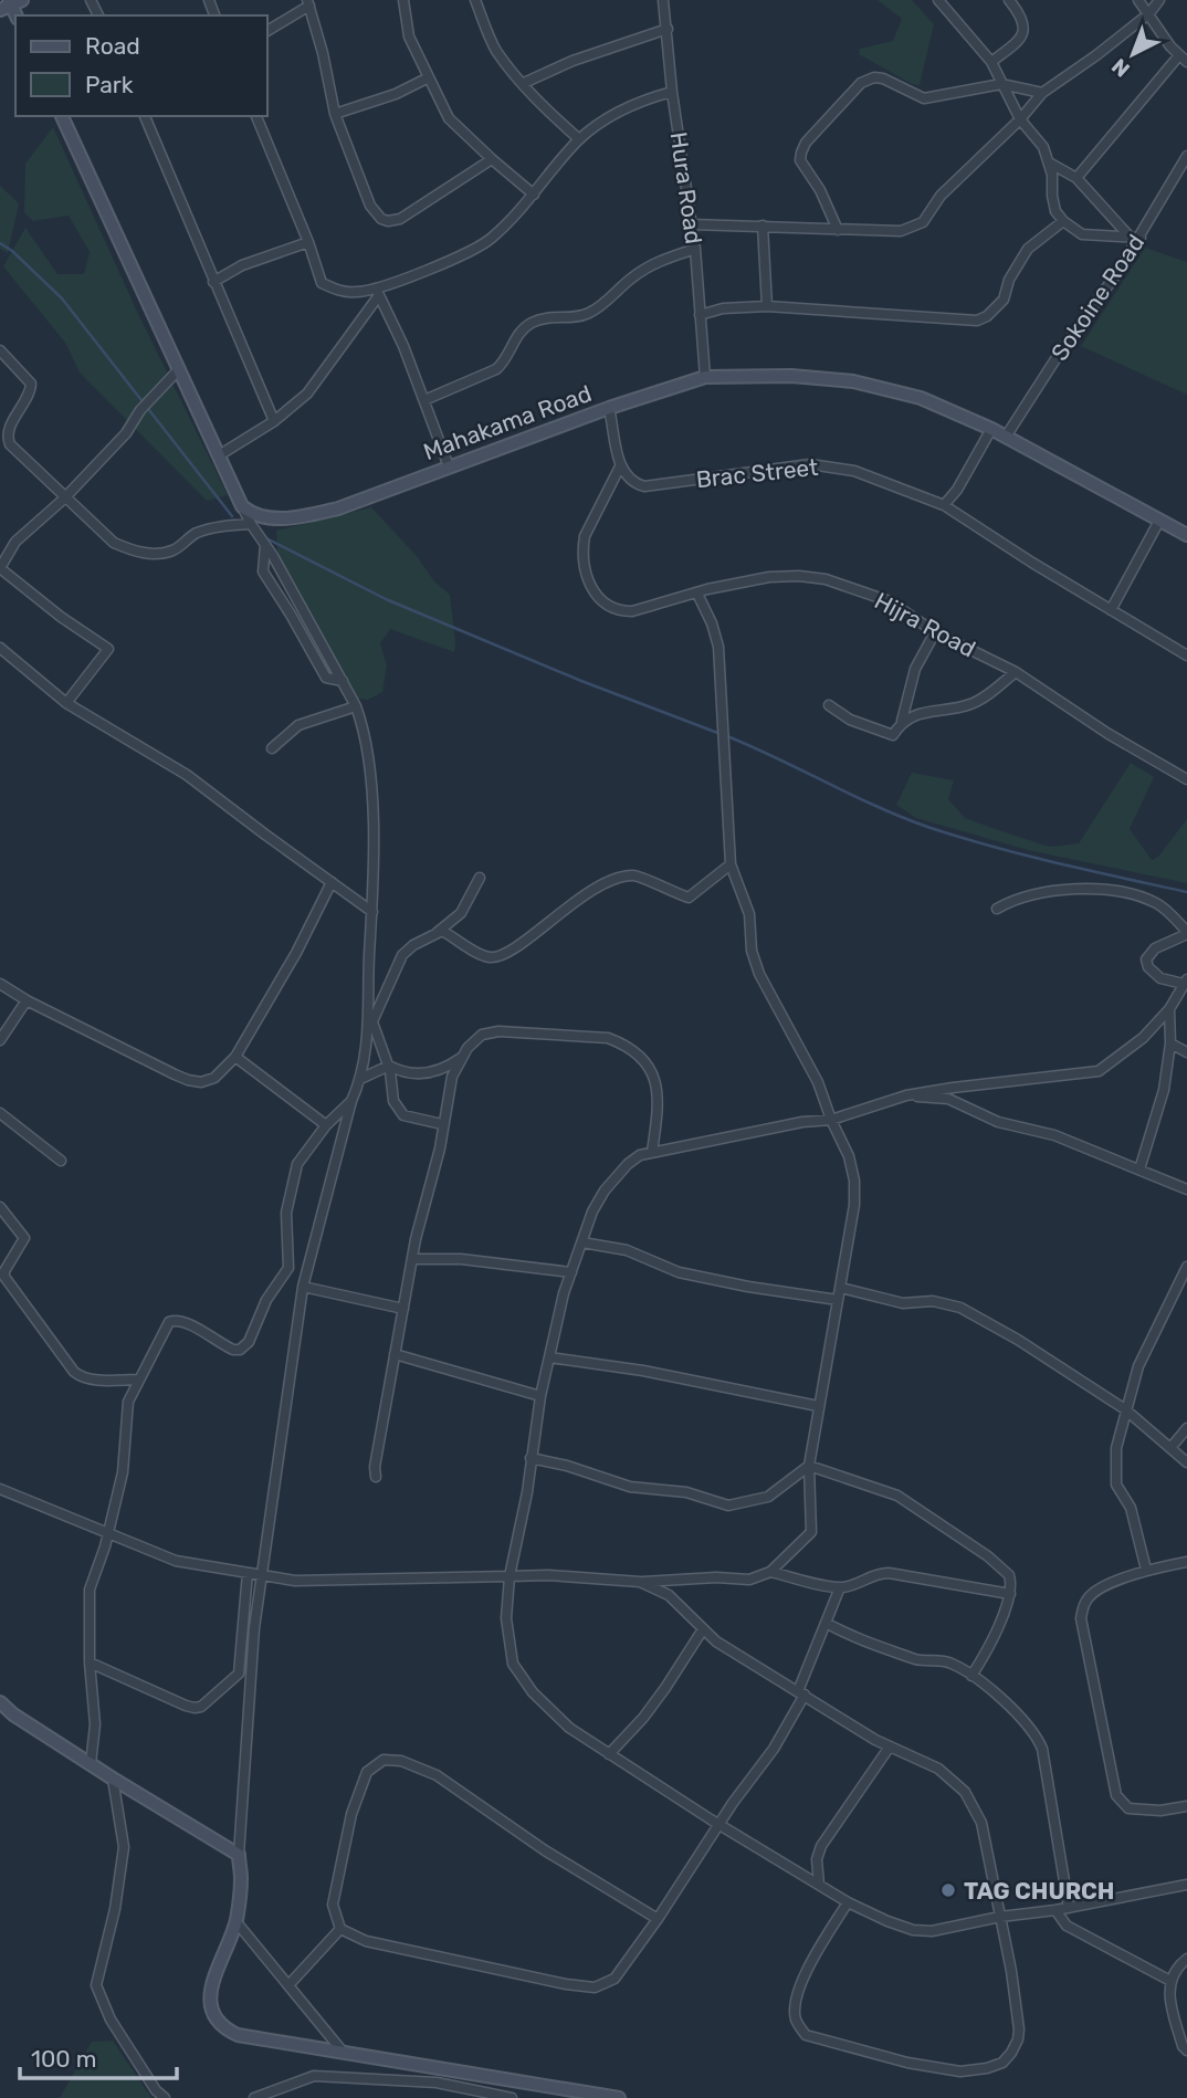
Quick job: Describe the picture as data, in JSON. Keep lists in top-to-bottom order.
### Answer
{
  "streets": {
    "street": [
      "Hura Road",
      "Sokoine Road",
      "Mahakama Road",
      "Brac Street",
      "Hijra Road"
    ]
  },
  "crossings": [
    ["Hura Road", "Mahakama Road"],
    ["Sokoine Road", "Mahakama Road"],
    ["Brac Street", "Hijra Road"]
  ],
  "places": ["TAG CHURCH"],
  "legend": ["Road", "Park"],
  "scale_bar": "100 m",
  "north": "bottom left"
}
